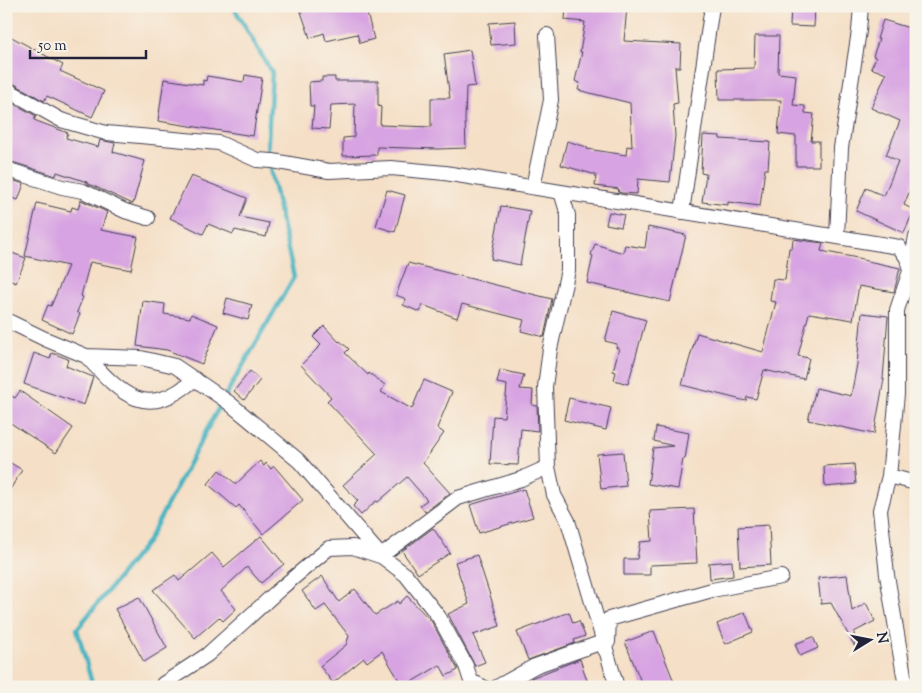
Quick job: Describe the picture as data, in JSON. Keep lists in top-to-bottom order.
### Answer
{
  "scale_bar": "50 m",
  "north": "right"
}
